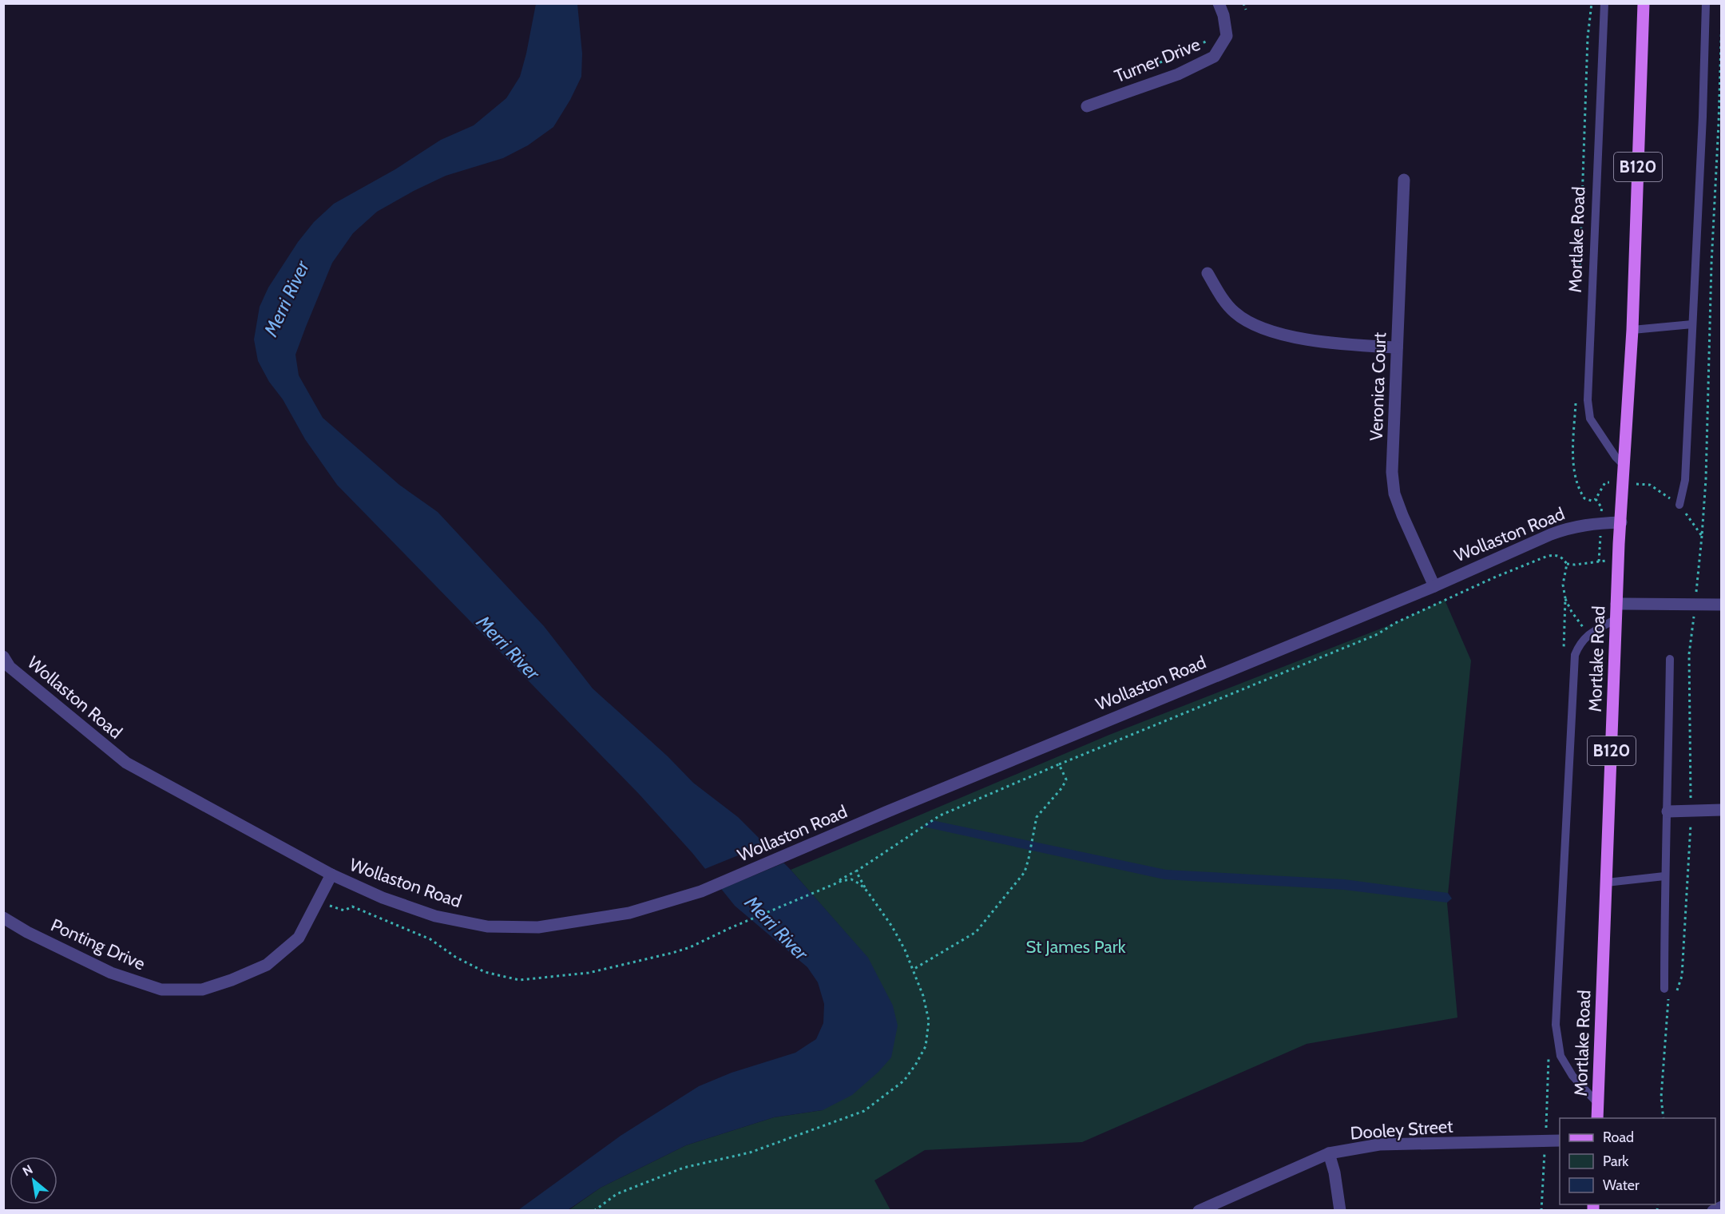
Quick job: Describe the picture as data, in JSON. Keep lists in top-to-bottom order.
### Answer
{
  "streets": {
    "main road": ["B120", "Mortlake Road"],
    "street": [
      "Turner Drive",
      "Veronica Court",
      "Wollaston Road",
      "Ponting Drive",
      "Dooley Street"
    ]
  },
  "crossings": [
    ["Mortlake Road", "Wollaston Road"],
    ["Veronica Court", "Wollaston Road"],
    ["Wollaston Road", "Ponting Drive"]
  ],
  "water": ["Merri River"],
  "parks": ["St James Park"],
  "legend": ["Road", "Park", "Water"],
  "north": "top left"
}
